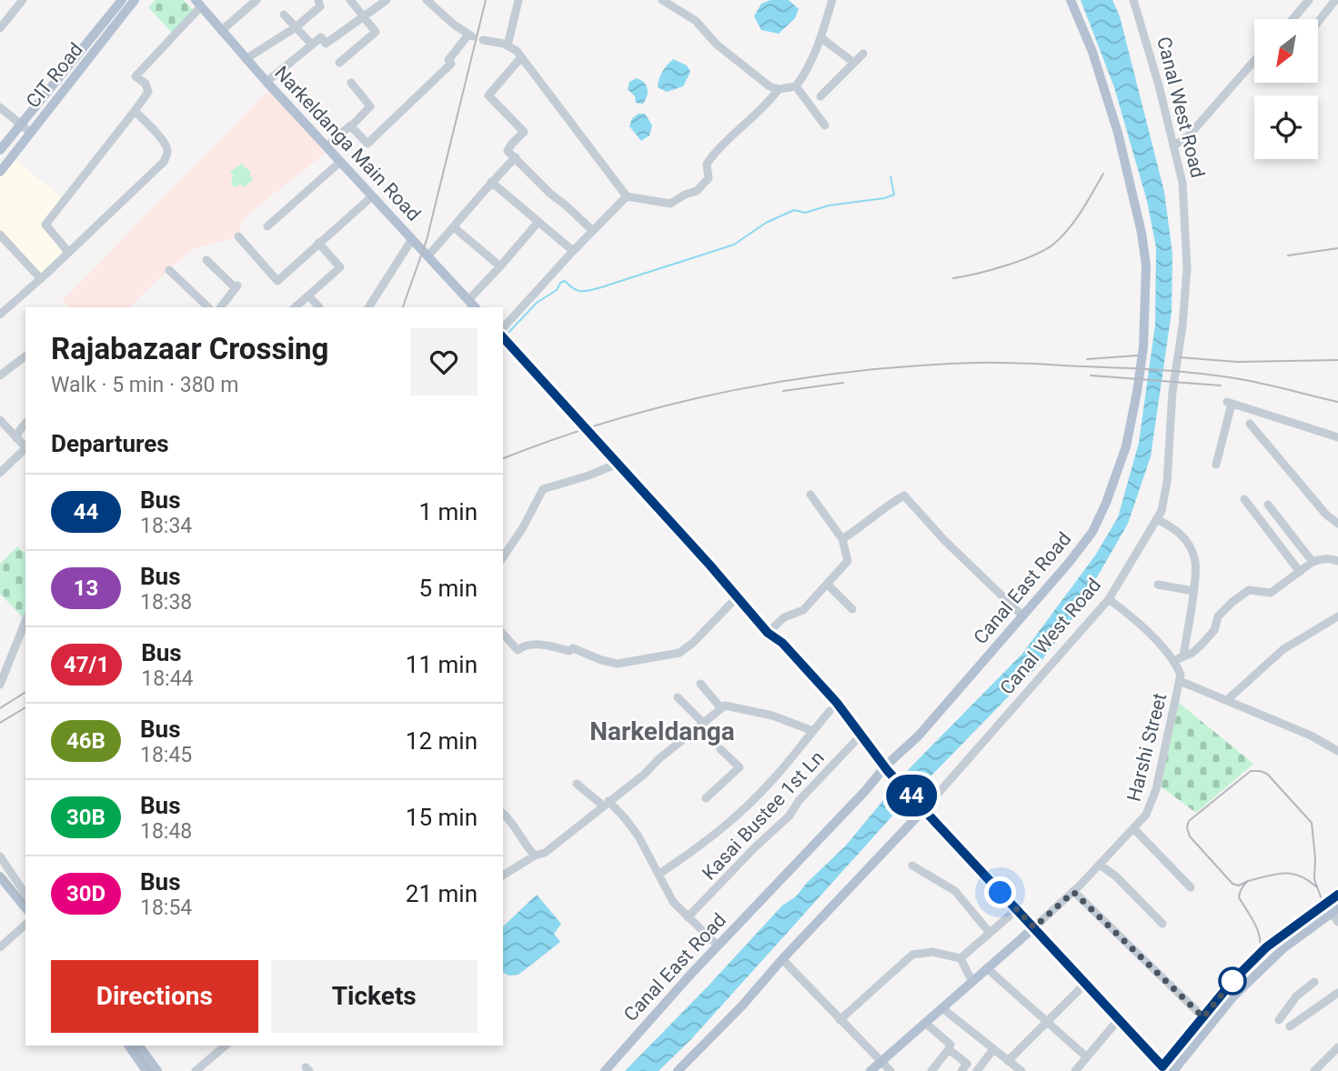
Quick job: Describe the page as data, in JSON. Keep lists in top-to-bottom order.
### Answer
{
  "streets": {
    "main road": [
      "CIT Road",
      "Canal West Road",
      "Narkeldanga Main Road",
      "Canal East Road"
    ],
    "street": ["Harshi Street", "Kasai Bustee 1st Ln"]
  },
  "districts": ["Narkeldanga"],
  "lines": ["bus line 44"],
  "north": "bottom left",
  "page": {
    "on_map": "44",
    "heading": [
      ["Rajabazaar Crossing", "Walk · 5 min · 380 m"],
      "Departures"
    ],
    "list": [
      {
        "mark": "44",
        "name": "Bus",
        "note": "18:34",
        "value": "1 min"
      },
      {
        "mark": "13",
        "name": "Bus",
        "note": "18:38",
        "value": "5 min"
      },
      {
        "mark": "47/1",
        "name": "Bus",
        "note": "18:44",
        "value": "11 min"
      },
      {
        "mark": "46B",
        "name": "Bus",
        "note": "18:45",
        "value": "12 min"
      },
      {
        "mark": "30B",
        "name": "Bus",
        "note": "18:48",
        "value": "15 min"
      },
      {
        "mark": "30D",
        "name": "Bus",
        "note": "18:54",
        "value": "21 min"
      }
    ],
    "buttons": ["Directions", "Tickets"]
  }
}
